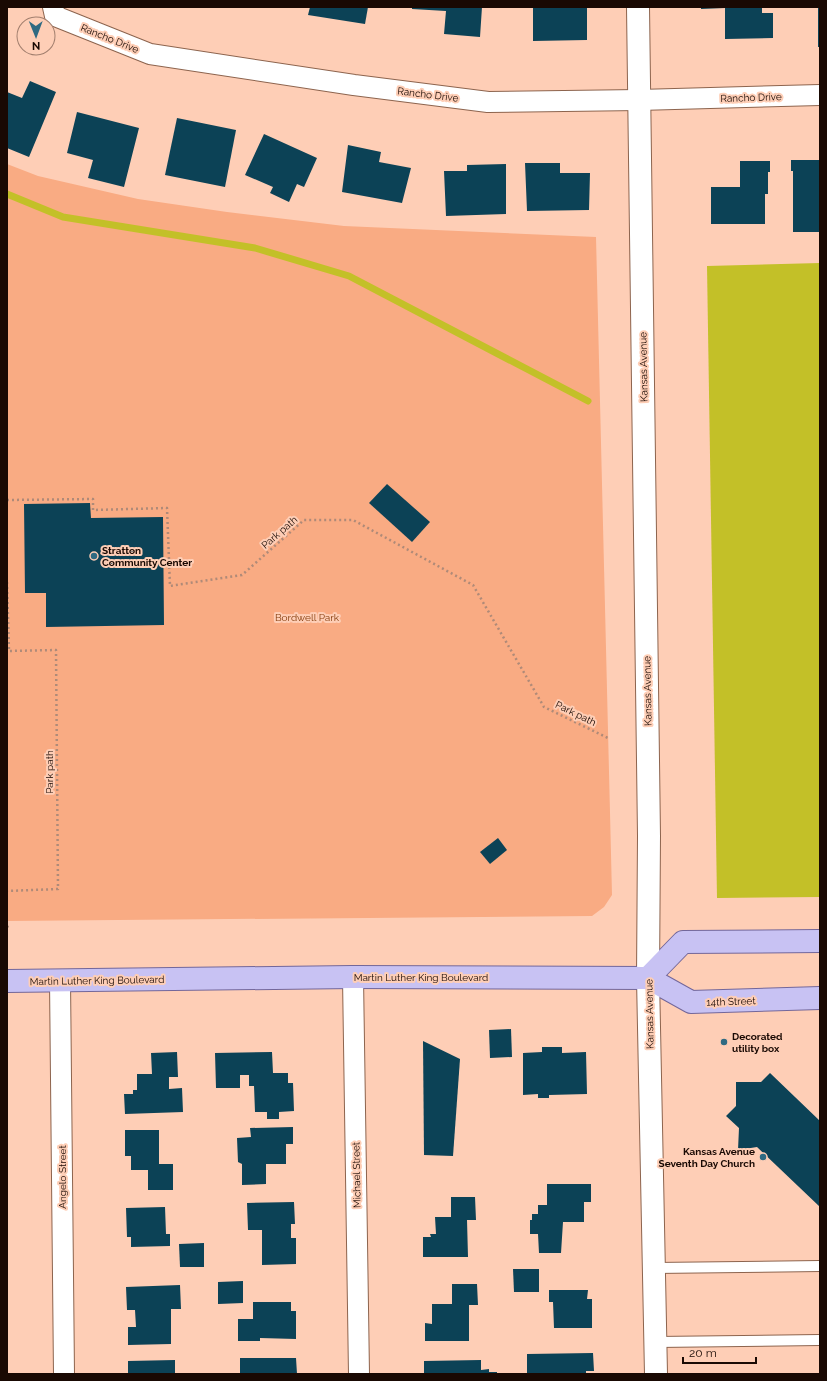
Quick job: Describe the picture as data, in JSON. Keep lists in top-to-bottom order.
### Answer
{
  "streets": {
    "main road": ["Martin Luther King Boulevard", "14th Street"],
    "street": [
      "Rancho Drive",
      "Kansas Avenue",
      "Michael Street",
      "Angelo Street"
    ],
    "path": ["Park path"]
  },
  "crossings": [
    ["Rancho Drive", "Kansas Avenue"],
    ["Kansas Avenue", "Martin Luther King Boulevard"],
    ["Kansas Avenue", "14th Street"],
    ["Martin Luther King Boulevard", "14th Street"],
    ["Martin Luther King Boulevard", "Michael Street"],
    ["Martin Luther King Boulevard", "Angelo Street"]
  ],
  "parks": ["Bordwell Park"],
  "places": ["Stratton Community Center", "Decorated utility box", "Kansas Avenue Seventh Day Church"],
  "scale_bar": "20 m",
  "north": "bottom"
}
